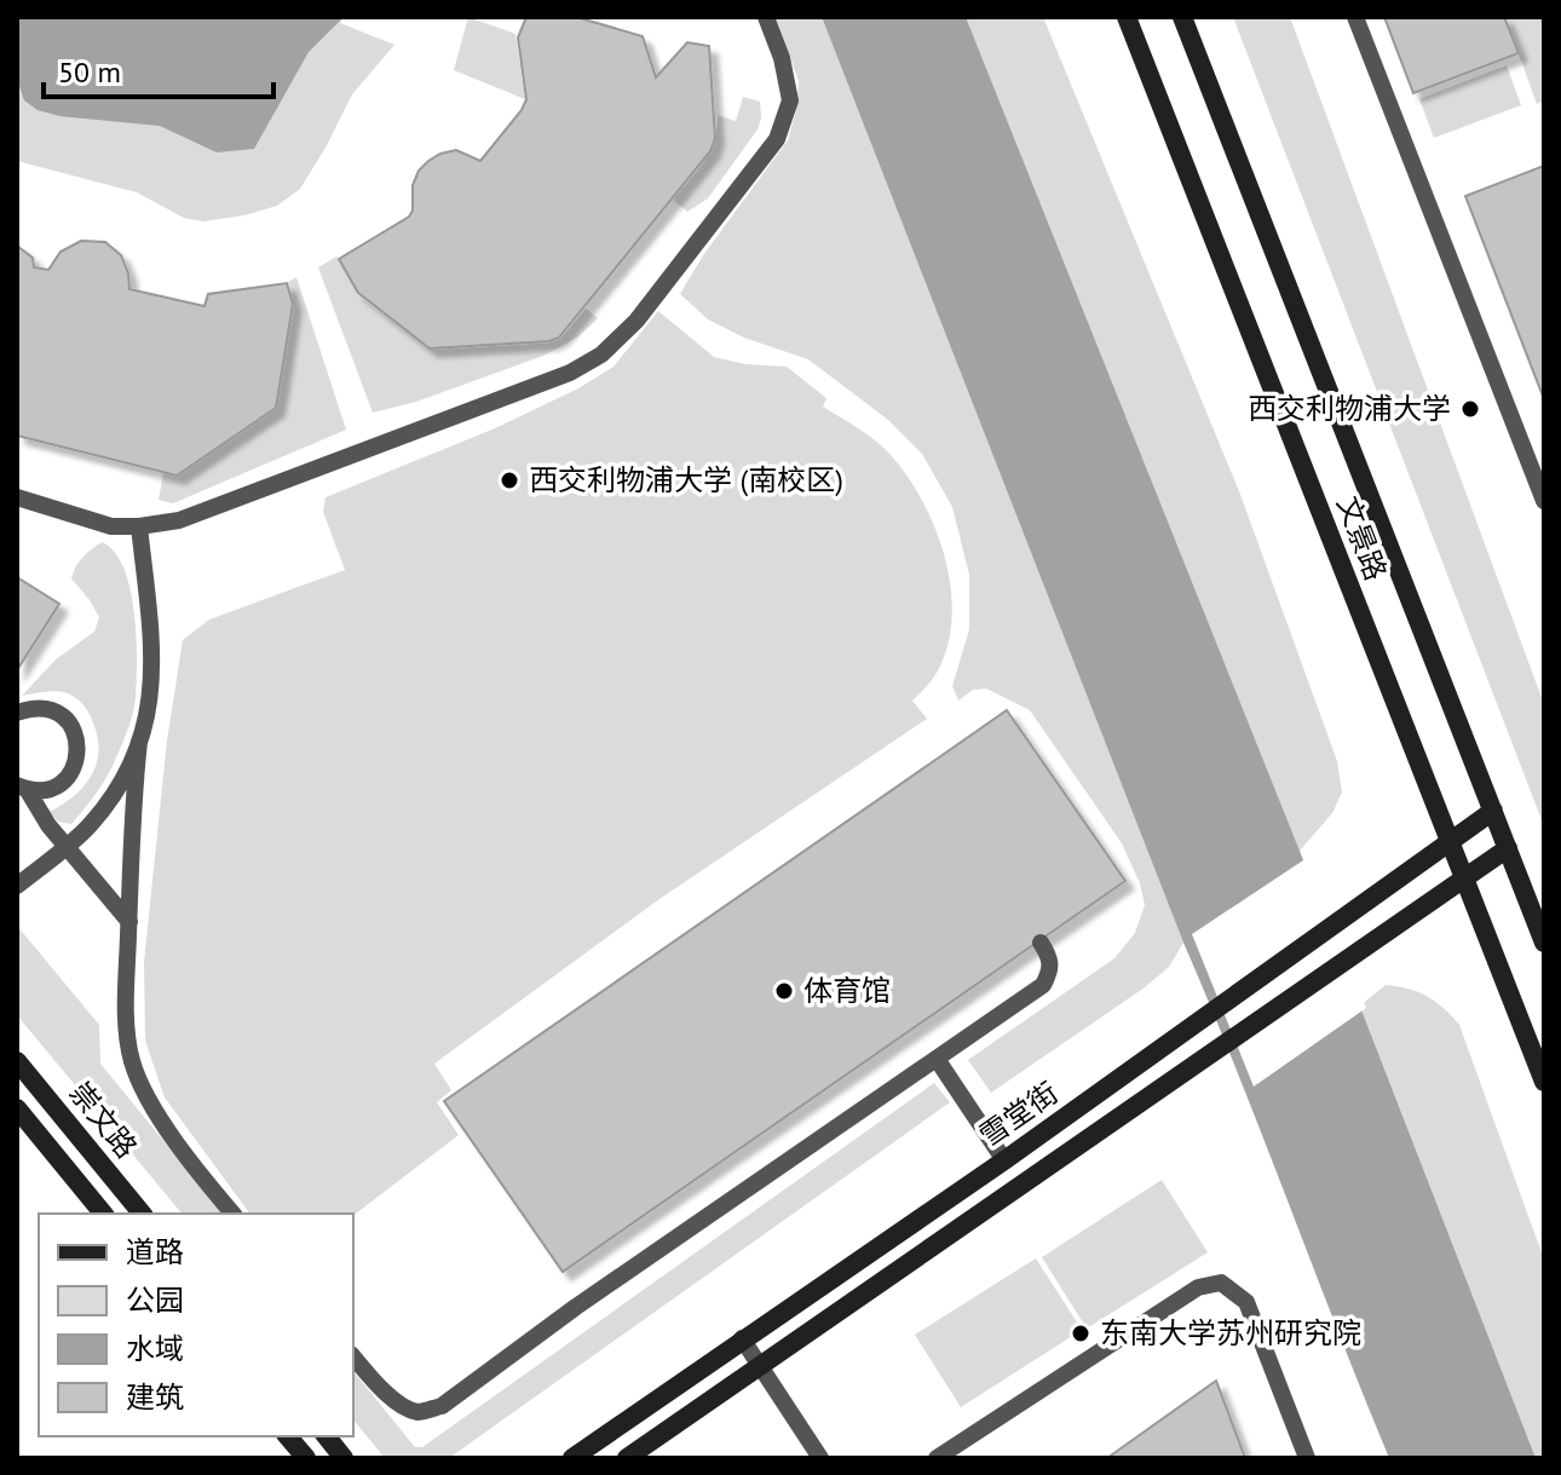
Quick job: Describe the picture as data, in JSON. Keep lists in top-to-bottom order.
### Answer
{
  "streets": {
    "main road": ["文景路", "雪堂街", "崇文路"]
  },
  "crossings": [
    ["文景路", "雪堂街"]
  ],
  "places": [
    "西交利物浦大学",
    "西交利物浦大学 (南校区)",
    "体育馆",
    "东南大学苏州研究院"
  ],
  "legend": [
    "道路",
    "公园",
    "水域",
    "建筑"
  ],
  "scale_bar": "50 m"
}
